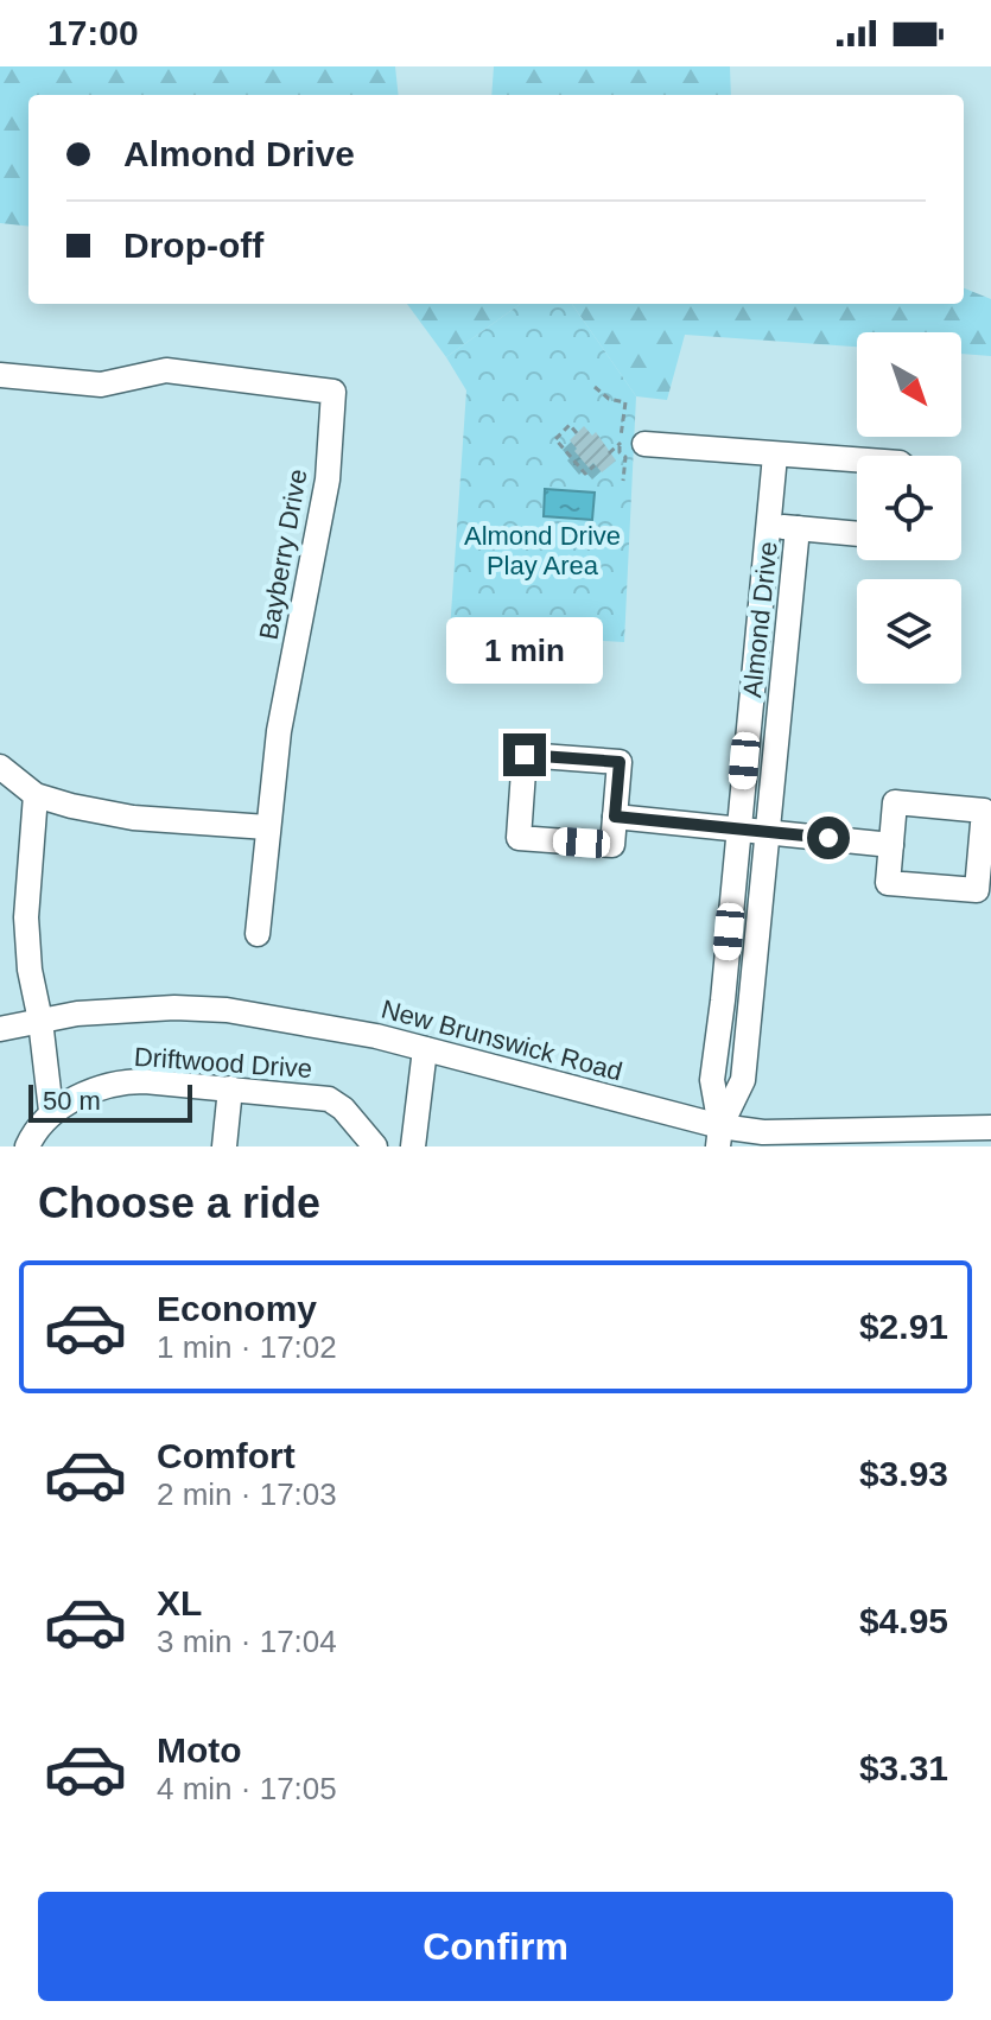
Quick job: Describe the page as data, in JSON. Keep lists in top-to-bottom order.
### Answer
{
  "streets": {
    "street": [
      "Bayberry Drive",
      "Almond Drive",
      "New Brunswick Road",
      "Driftwood Drive"
    ]
  },
  "crossings": [
    ["Almond Drive", "New Brunswick Road"]
  ],
  "parks": ["Almond Drive Play Area"],
  "scale_bar": "50 m",
  "north": "bottom right",
  "page": {
    "status": "17:00",
    "banner": ["Almond Drive", "Drop-off"],
    "bubble": "1 min",
    "scale": "50 m",
    "heading": "Choose a ride",
    "list": [
      {
        "name": "Economy",
        "note": "1 min · 17:02",
        "value": "$2.91"
      },
      {
        "name": "Comfort",
        "note": "2 min · 17:03",
        "value": "$3.93"
      },
      {
        "name": "XL",
        "note": "3 min · 17:04",
        "value": "$4.95"
      },
      {
        "name": "Moto",
        "note": "4 min · 17:05",
        "value": "$3.31"
      }
    ],
    "buttons": "Confirm"
  }
}
